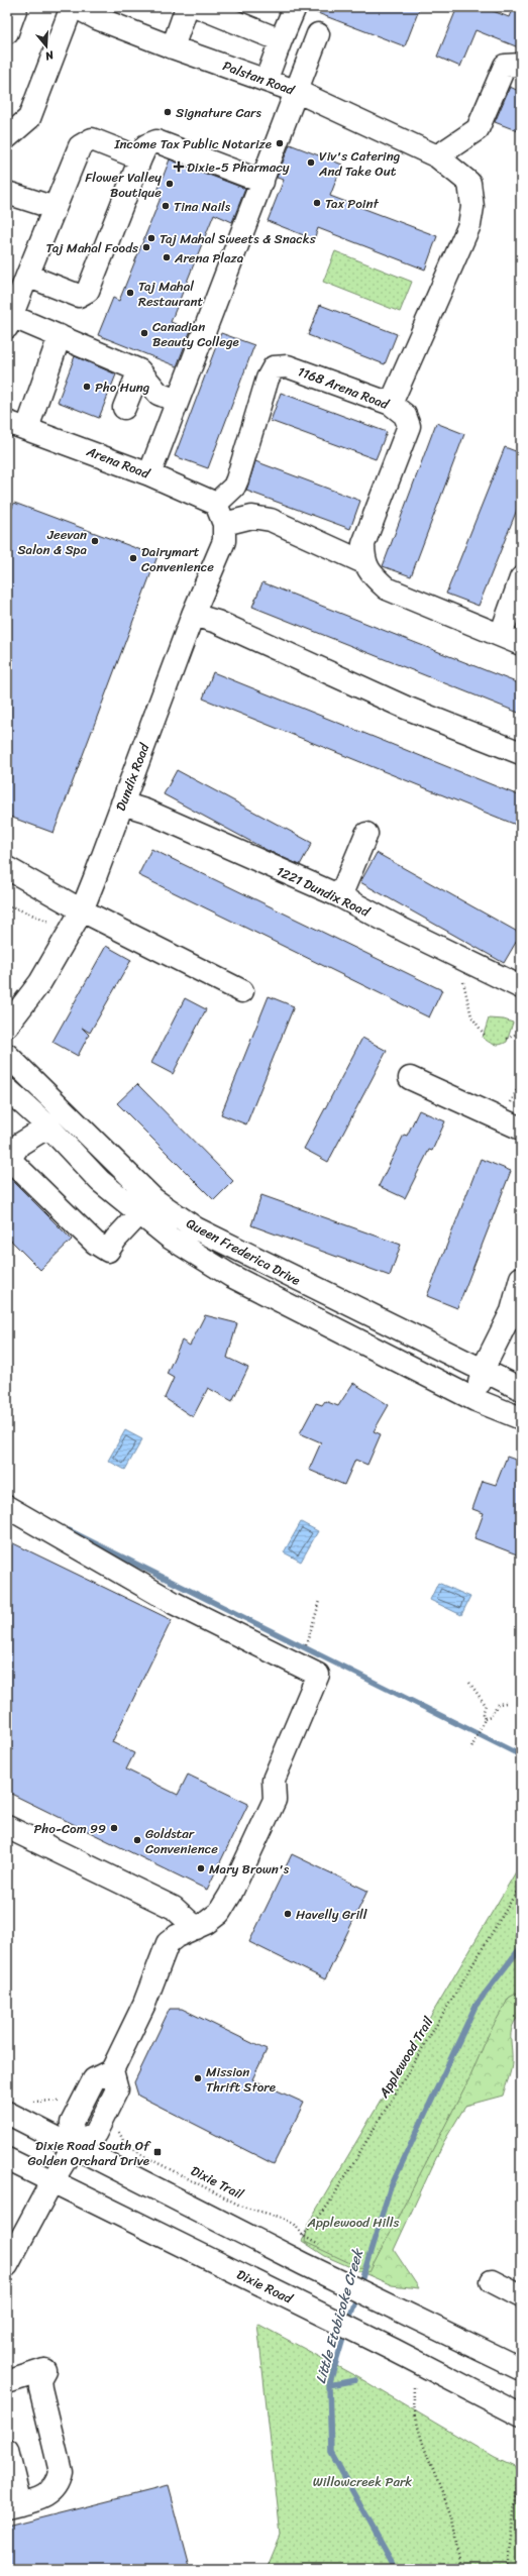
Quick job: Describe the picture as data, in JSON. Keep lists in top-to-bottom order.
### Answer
{
  "streets": {
    "street": [
      "Palstan Road",
      "1168 Arena Road",
      "Arena Road",
      "Dundix Road",
      "1221 Dundix Road",
      "Queen Frederica Drive",
      "Dixie Road"
    ],
    "path": ["Applewood Trail", "Dixie Trail"]
  },
  "crossings": [
    ["Palstan Road", "1168 Arena Road"],
    ["1168 Arena Road", "Arena Road"],
    ["1168 Arena Road", "Dundix Road"],
    ["Arena Road", "Dundix Road"],
    ["Dundix Road", "1221 Dundix Road"],
    ["Applewood Trail", "Dixie Trail"]
  ],
  "water": ["Little Etobicoke Creek"],
  "parks": ["Applewood Hills", "Willowcreek Park"],
  "places": {
    "other": [
      "Signature Cars",
      "Income Tax Public Notarize",
      "Viv's Catering And Take Out",
      "Flower Valley Boutique",
      "Tax Point",
      "Tina Nails",
      "Taj Mahal Sweets & Snacks",
      "Taj Mahal Foods",
      "Arena Plaza",
      "Taj Mahal Restaurant",
      "Canadian Beauty College",
      "Pho Hung",
      "Jeevan Salon & Spa",
      "Dairymart Convenience",
      "Pho-Com 99",
      "Goldstar Convenience",
      "Mary Brown's",
      "Havelly Grill",
      "Mission Thrift Store"
    ],
    "health": ["Dixie-5 Pharmacy"],
    "transit": ["Dixie Road South Of Golden Orchard Drive"]
  },
  "north": "bottom"
}
